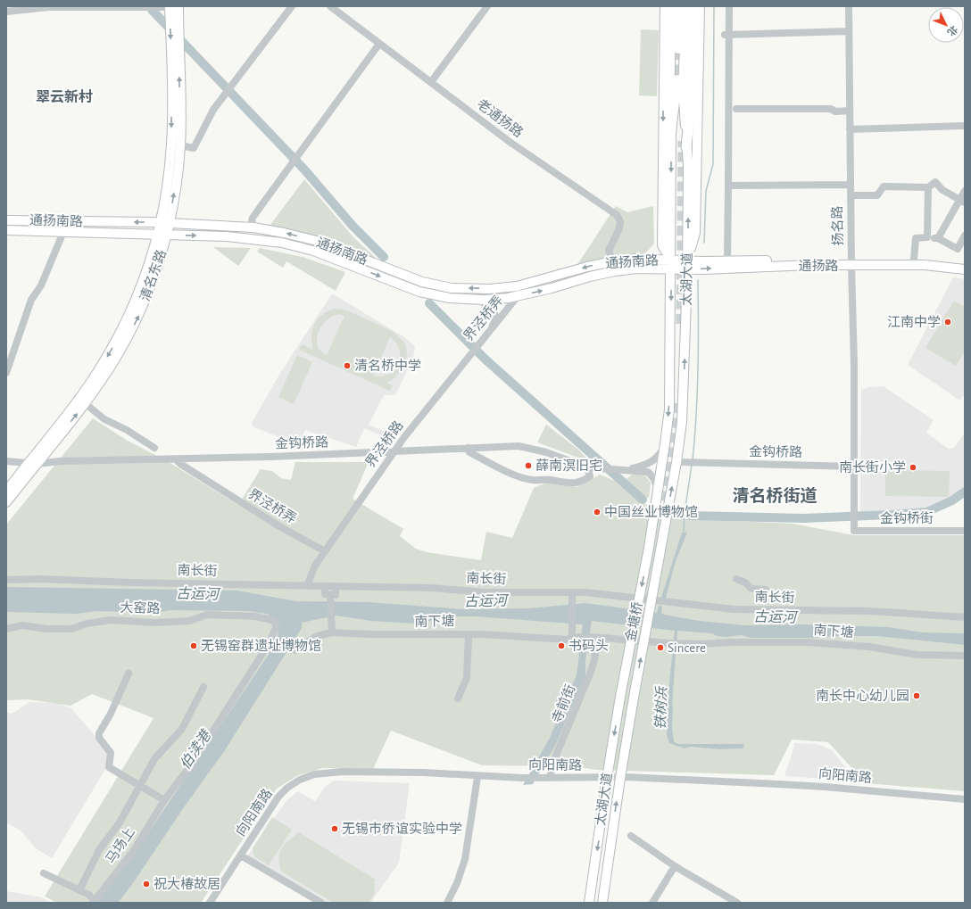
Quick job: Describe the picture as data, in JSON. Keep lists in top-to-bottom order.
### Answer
{
  "streets": {
    "main road": [
      "通扬南路",
      "通扬路",
      "清名东路",
      "太湖大道",
      "金塘桥"
    ],
    "street": [
      "老通扬路",
      "扬名路",
      "界泾桥弄",
      "金钩桥路",
      "界泾桥路",
      "金钩桥街",
      "南长街",
      "大窑路",
      "南下塘",
      "寺前街",
      "向阳南路",
      "马场上"
    ]
  },
  "crossings": [
    ["老通扬路", "通扬南路"],
    ["通扬南路", "通扬路"],
    ["通扬南路", "清名东路"],
    ["通扬南路", "太湖大道"],
    ["通扬南路", "界泾桥弄"],
    ["扬名路", "通扬路"],
    ["扬名路", "金钩桥路"],
    ["扬名路", "金钩桥街"],
    ["通扬路", "太湖大道"],
    ["清名东路", "金钩桥路"],
    ["太湖大道", "金钩桥路"],
    ["太湖大道", "金塘桥"],
    ["太湖大道", "向阳南路"],
    ["界泾桥弄", "金钩桥路"],
    ["界泾桥弄", "界泾桥路"],
    ["金钩桥路", "界泾桥路"],
    ["大窑路", "马场上"],
    ["南下塘", "寺前街"],
    ["寺前街", "向阳南路"]
  ],
  "one_way": ["金塘桥"],
  "districts": ["翠云新村", "清名桥街道"],
  "water": ["古运河", "铁树浜", "伯渎港"],
  "places": [
    "江南中学",
    "清名桥中学",
    "薛南溟旧宅",
    "南长街小学",
    "中国丝业博物馆",
    "无锡窑群遗址博物馆",
    "书码头",
    "Sincere",
    "南长中心幼儿园",
    "无锡市侨谊实验中学",
    "祝大椿故居"
  ],
  "north": "bottom right"
}
